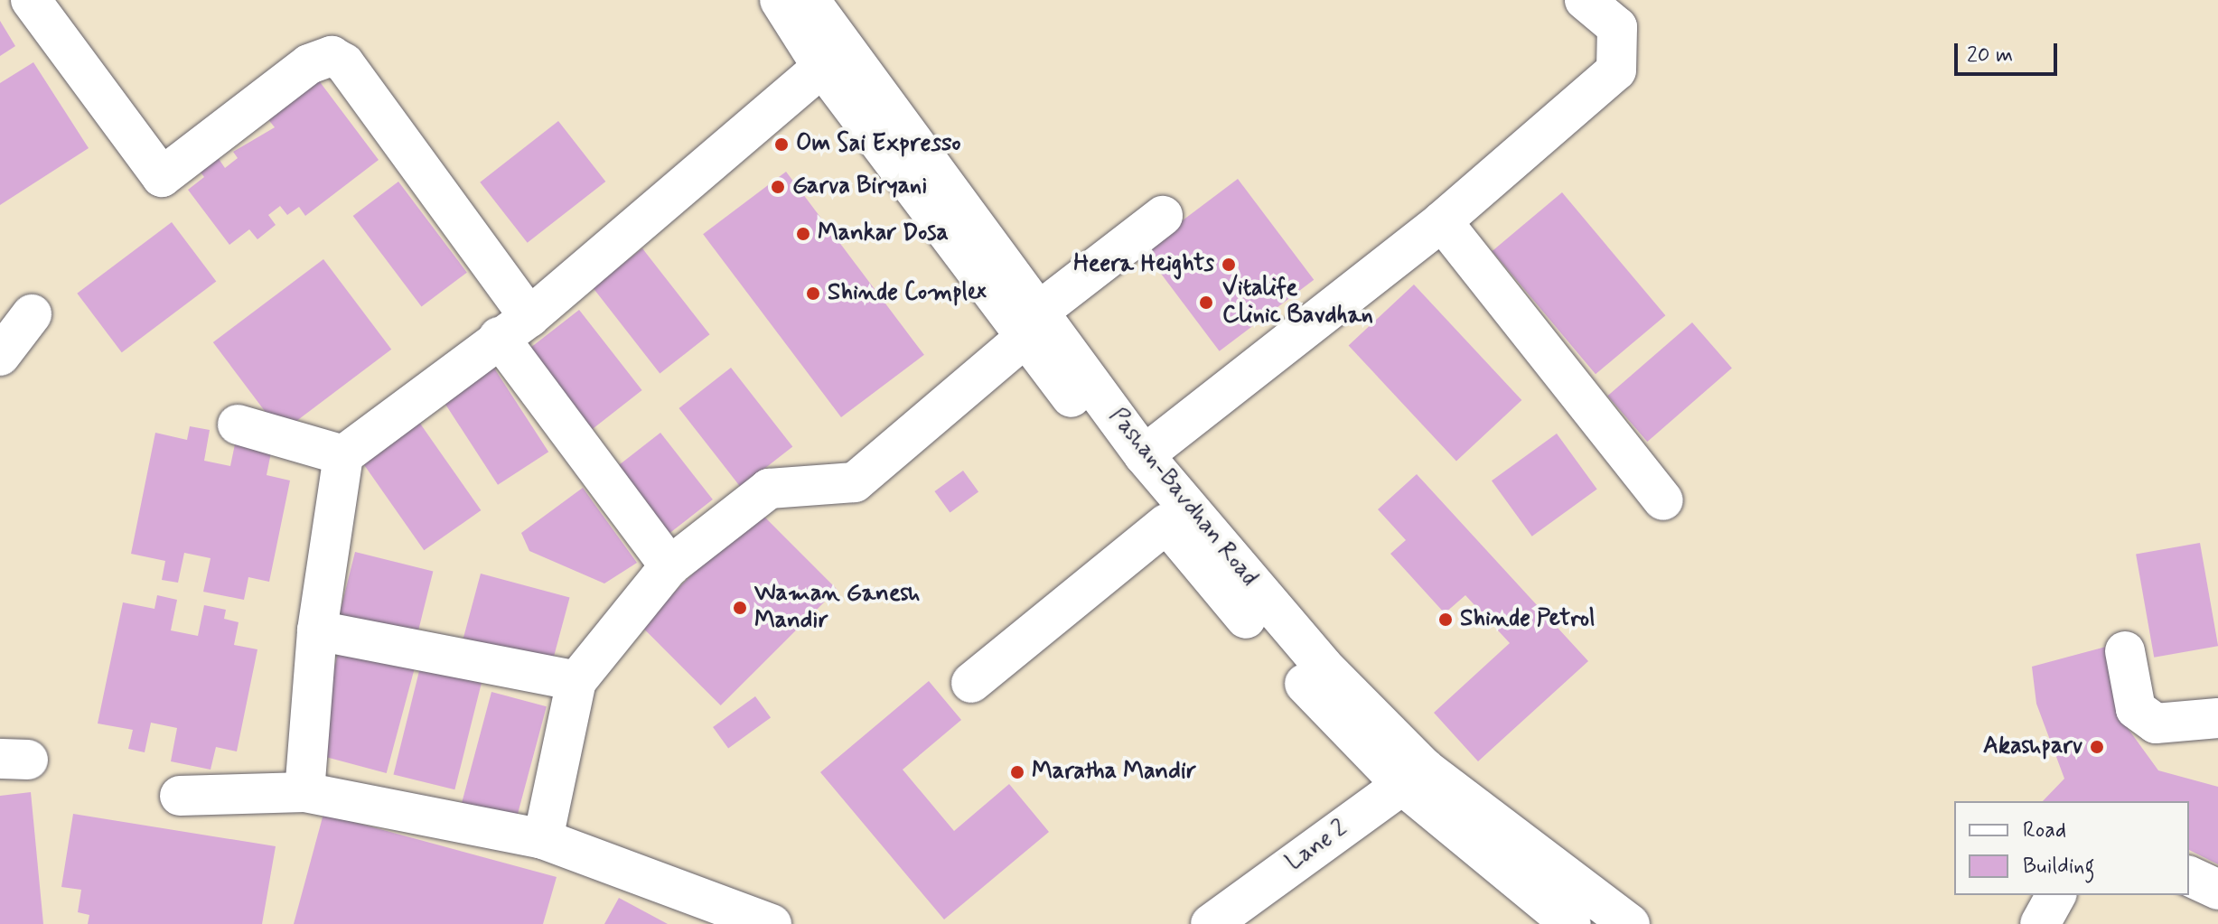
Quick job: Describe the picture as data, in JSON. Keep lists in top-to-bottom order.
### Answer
{
  "streets": {
    "street": ["Pashan-Bavdhan Road", "Lane 2"]
  },
  "crossings": [
    ["Pashan-Bavdhan Road", "Lane 2"]
  ],
  "places": [
    "Om Sai Expresso",
    "Garva Biryani",
    "Mankar Dosa",
    "Heera Heights",
    "Shinde Complex",
    "Vitalife Clinic Bavdhan",
    "Waman Ganesh Mandir",
    "Shinde Petrol",
    "Akashparv",
    "Maratha Mandir"
  ],
  "legend": ["Road", "Building"],
  "scale_bar": "20 m"
}
